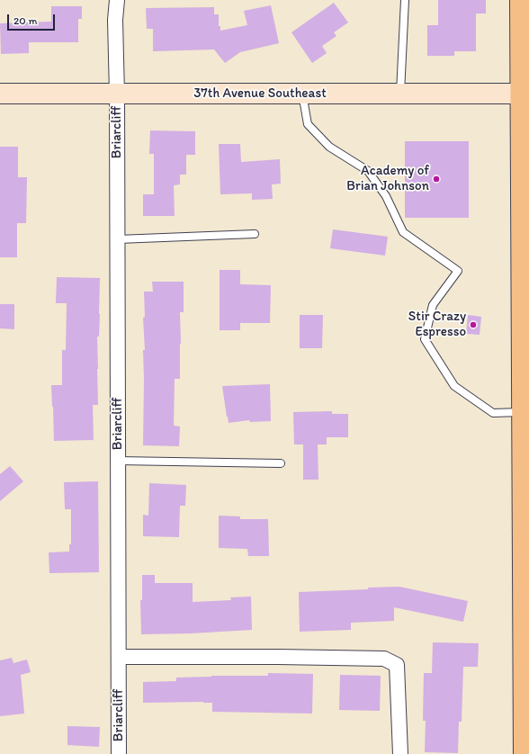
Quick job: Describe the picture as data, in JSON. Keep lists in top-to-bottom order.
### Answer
{
  "streets": {
    "street": ["37th Avenue Southeast", "Briarcliff"]
  },
  "crossings": [
    ["37th Avenue Southeast", "Briarcliff"]
  ],
  "places": ["Academy of Brian Johnson", "Stir Crazy Espresso"],
  "scale_bar": "20 m"
}
